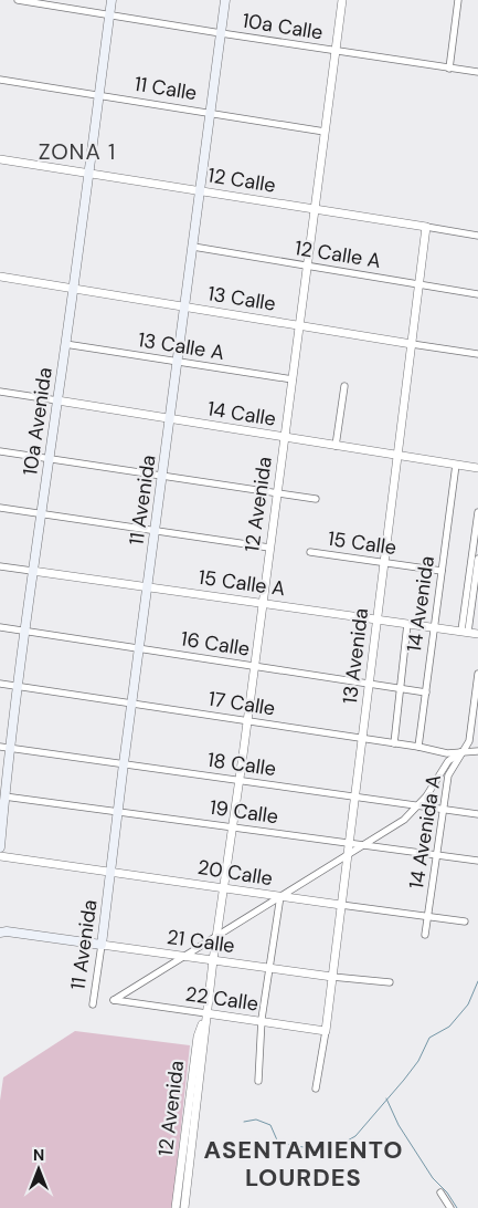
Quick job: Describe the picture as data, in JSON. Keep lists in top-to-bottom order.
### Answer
{
  "streets": {
    "main road": ["10a Avenida", "11 Avenida", "21 Calle"],
    "street": [
      "10a Calle",
      "11 Calle",
      "12 Calle",
      "12 Calle A",
      "13 Calle",
      "13 Calle A",
      "14 Calle",
      "12 Avenida",
      "15 Calle",
      "15 Calle A",
      "14 Avenida",
      "16 Calle",
      "13 Avenida",
      "17 Calle",
      "18 Calle",
      "19 Calle",
      "14 Avenida A",
      "20 Calle",
      "22 Calle"
    ]
  },
  "crossings": [
    ["10a Calle", "10a Avenida"],
    ["10a Calle", "11 Avenida"],
    ["10a Calle", "12 Avenida"],
    ["11 Calle", "10a Avenida"],
    ["11 Calle", "11 Avenida"],
    ["11 Calle", "12 Avenida"],
    ["12 Calle", "10a Avenida"],
    ["12 Calle", "11 Avenida"],
    ["12 Calle", "12 Avenida"],
    ["12 Calle", "13 Avenida"],
    ["12 Calle A", "11 Avenida"],
    ["12 Calle A", "12 Avenida"],
    ["12 Calle A", "13 Avenida"],
    ["13 Calle", "10a Avenida"],
    ["13 Calle", "11 Avenida"],
    ["13 Calle", "12 Avenida"],
    ["13 Calle", "13 Avenida"],
    ["13 Calle A", "10a Avenida"],
    ["13 Calle A", "11 Avenida"],
    ["13 Calle A", "12 Avenida"],
    ["14 Calle", "10a Avenida"],
    ["14 Calle", "11 Avenida"],
    ["14 Calle", "12 Avenida"],
    ["14 Calle", "14 Avenida"],
    ["14 Calle", "13 Avenida"],
    ["10a Avenida", "15 Calle A"],
    ["10a Avenida", "16 Calle"],
    ["10a Avenida", "17 Calle"],
    ["10a Avenida", "18 Calle"],
    ["10a Avenida", "19 Calle"],
    ["11 Avenida", "15 Calle A"],
    ["11 Avenida", "16 Calle"],
    ["11 Avenida", "17 Calle"],
    ["11 Avenida", "18 Calle"],
    ["11 Avenida", "19 Calle"],
    ["11 Avenida", "20 Calle"],
    ["11 Avenida", "21 Calle"],
    ["12 Avenida", "15 Calle A"],
    ["12 Avenida", "16 Calle"],
    ["12 Avenida", "17 Calle"],
    ["12 Avenida", "18 Calle"],
    ["12 Avenida", "19 Calle"],
    ["12 Avenida", "20 Calle"],
    ["12 Avenida", "21 Calle"],
    ["12 Avenida", "22 Calle"],
    ["15 Calle", "14 Avenida"],
    ["15 Calle", "13 Avenida"],
    ["15 Calle A", "14 Avenida"],
    ["15 Calle A", "13 Avenida"],
    ["14 Avenida", "16 Calle"],
    ["14 Avenida", "17 Calle"],
    ["16 Calle", "13 Avenida"],
    ["13 Avenida", "17 Calle"],
    ["13 Avenida", "18 Calle"],
    ["13 Avenida", "19 Calle"],
    ["13 Avenida", "20 Calle"],
    ["13 Avenida", "21 Calle"],
    ["13 Avenida", "22 Calle"],
    ["17 Calle", "14 Avenida A"],
    ["18 Calle", "14 Avenida A"],
    ["19 Calle", "14 Avenida A"],
    ["14 Avenida A", "20 Calle"],
    ["21 Calle", "22 Calle"]
  ],
  "districts": ["ZONA 1", "ASENTAMIENTO LOURDES"],
  "north": "top"
}
